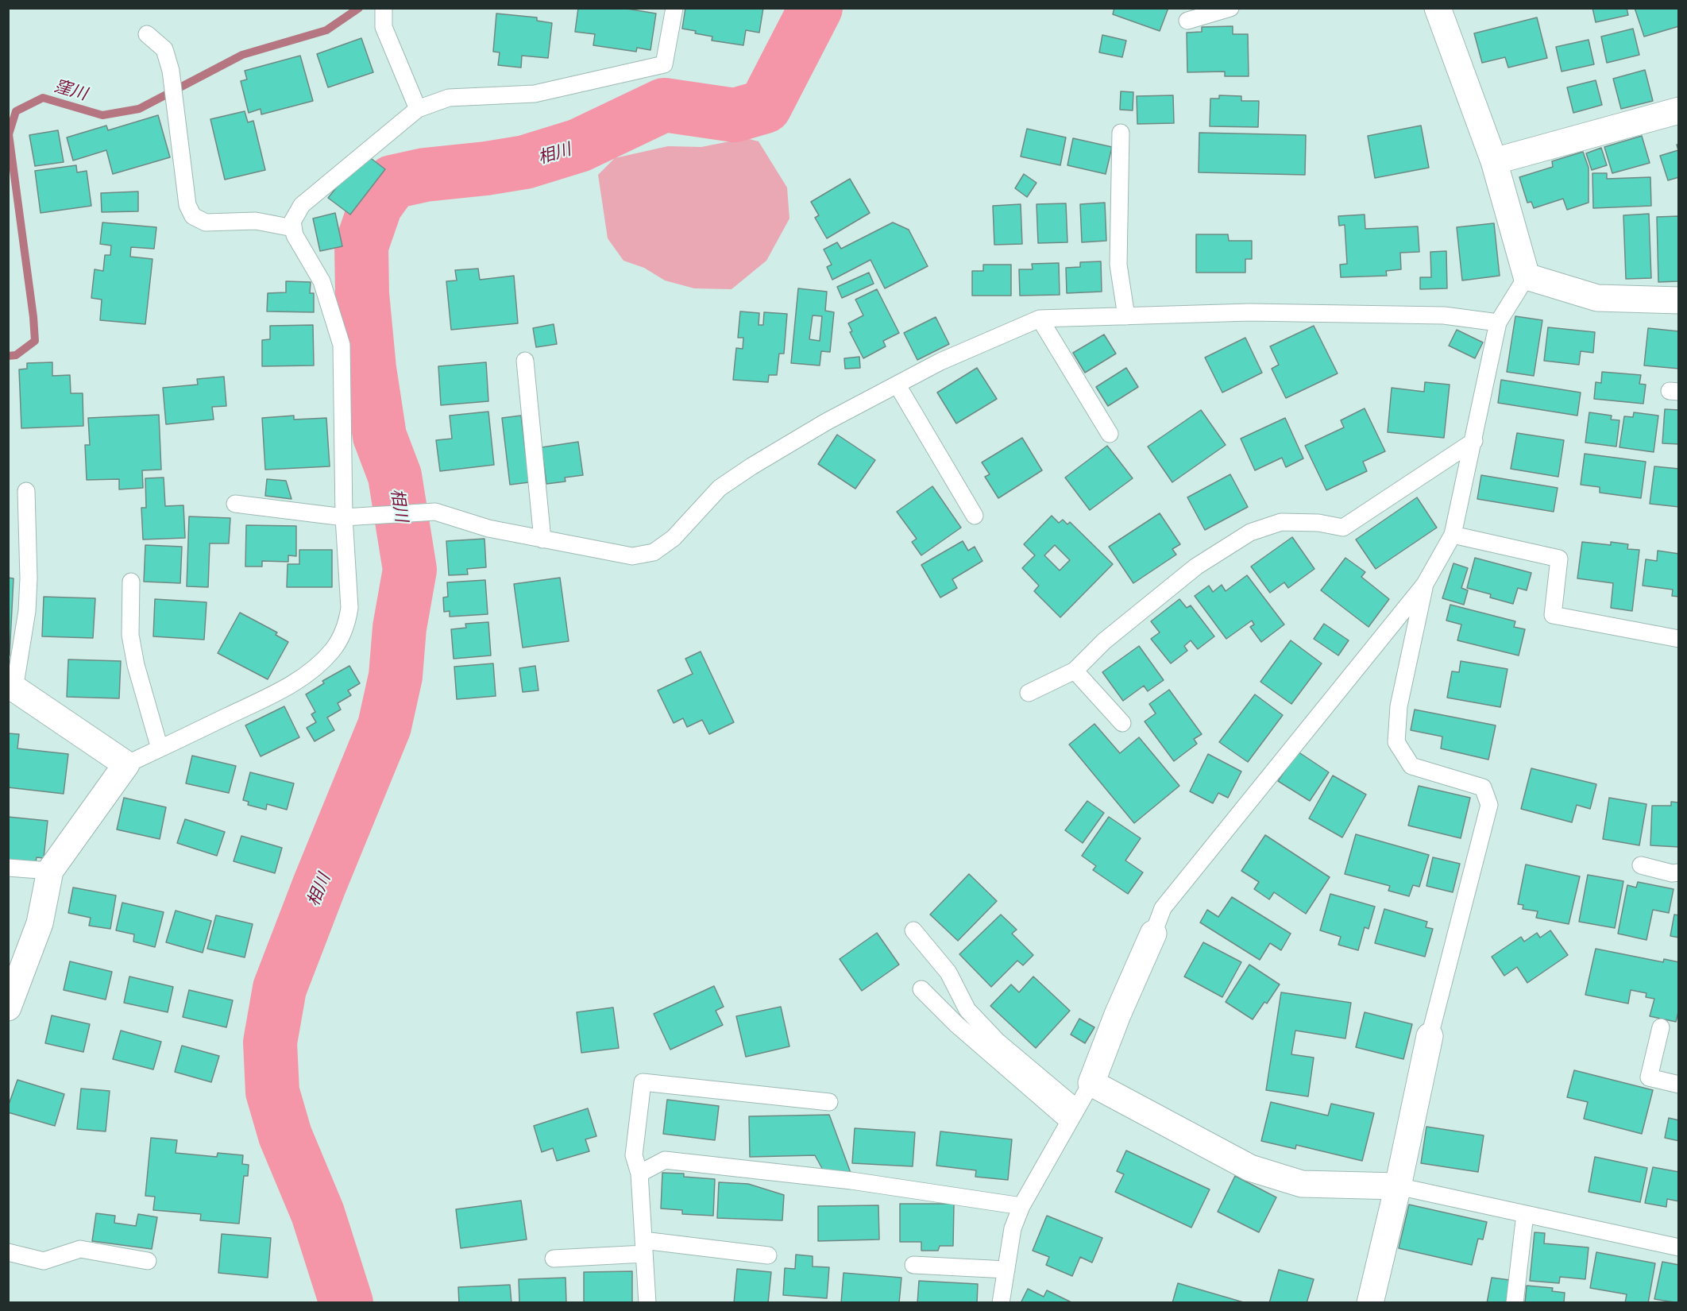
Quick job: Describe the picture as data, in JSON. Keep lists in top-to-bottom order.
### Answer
{
  "water": ["窪川", "相川"]
}
